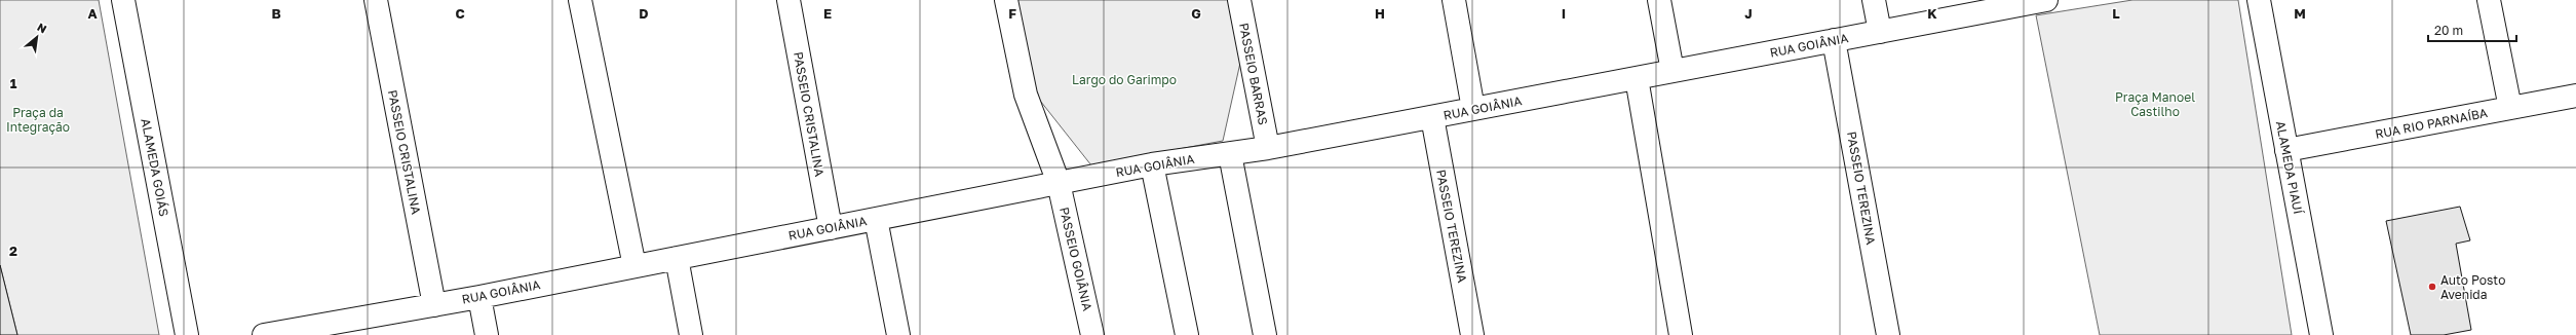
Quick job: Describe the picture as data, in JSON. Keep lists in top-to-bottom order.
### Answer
{
  "streets": {
    "street": [
      "RUA GOIÂNIA",
      "PASSEIO BARRAS",
      "PASSEIO CRISTALINA",
      "RUA RIO PARNAÍBA",
      "ALAMEDA GOIÁS",
      "ALAMEDA PIAUÍ",
      "PASSEIO TEREZINA",
      "PASSEIO GOIÂNIA"
    ]
  },
  "crossings": [
    ["RUA GOIÂNIA", "PASSEIO BARRAS"],
    ["RUA GOIÂNIA", "PASSEIO CRISTALINA"],
    ["RUA GOIÂNIA", "PASSEIO TEREZINA"],
    ["RUA GOIÂNIA", "PASSEIO GOIÂNIA"],
    ["RUA RIO PARNAÍBA", "ALAMEDA PIAUÍ"]
  ],
  "parks": ["Largo do Garimpo", "Praça Manoel Castilho", "Praça da Integração"],
  "places": ["Auto Posto Avenida"],
  "scale_bar": "20 m",
  "north": "top right",
  "grid": {
    "columns": [
      "A",
      "B",
      "C",
      "D",
      "E",
      "F",
      "G",
      "H",
      "I",
      "J",
      "K",
      "L",
      "M"
    ],
    "rows": ["1", "2"]
  }
}
